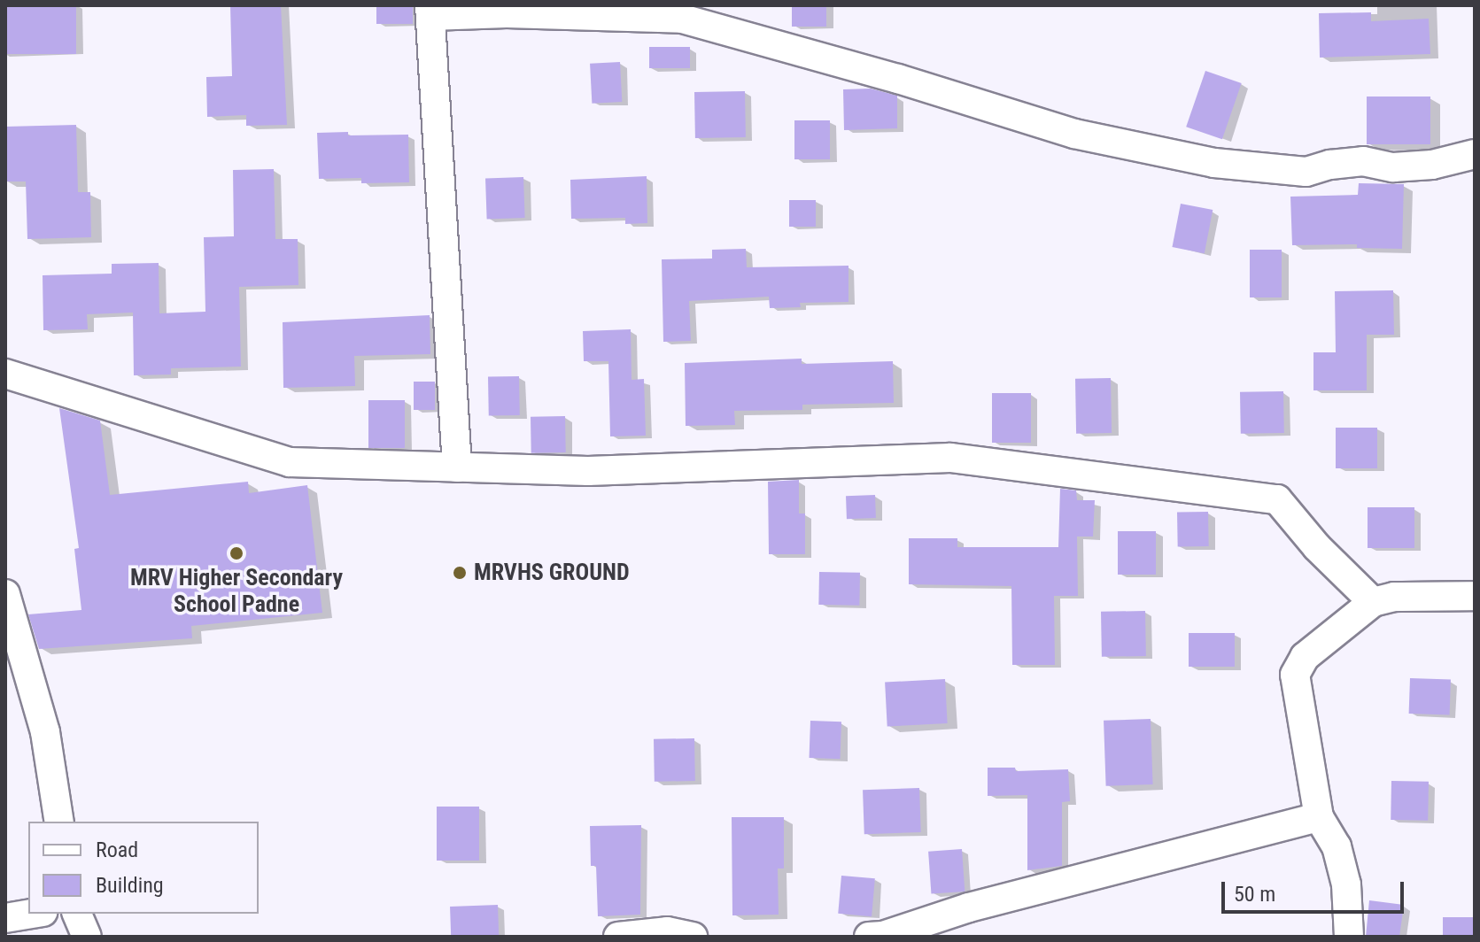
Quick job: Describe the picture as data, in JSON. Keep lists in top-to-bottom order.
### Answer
{
  "places": ["MRV Higher Secondary School Padne", "MRVHS GROUND"],
  "legend": ["Road", "Building"],
  "scale_bar": "50 m"
}
